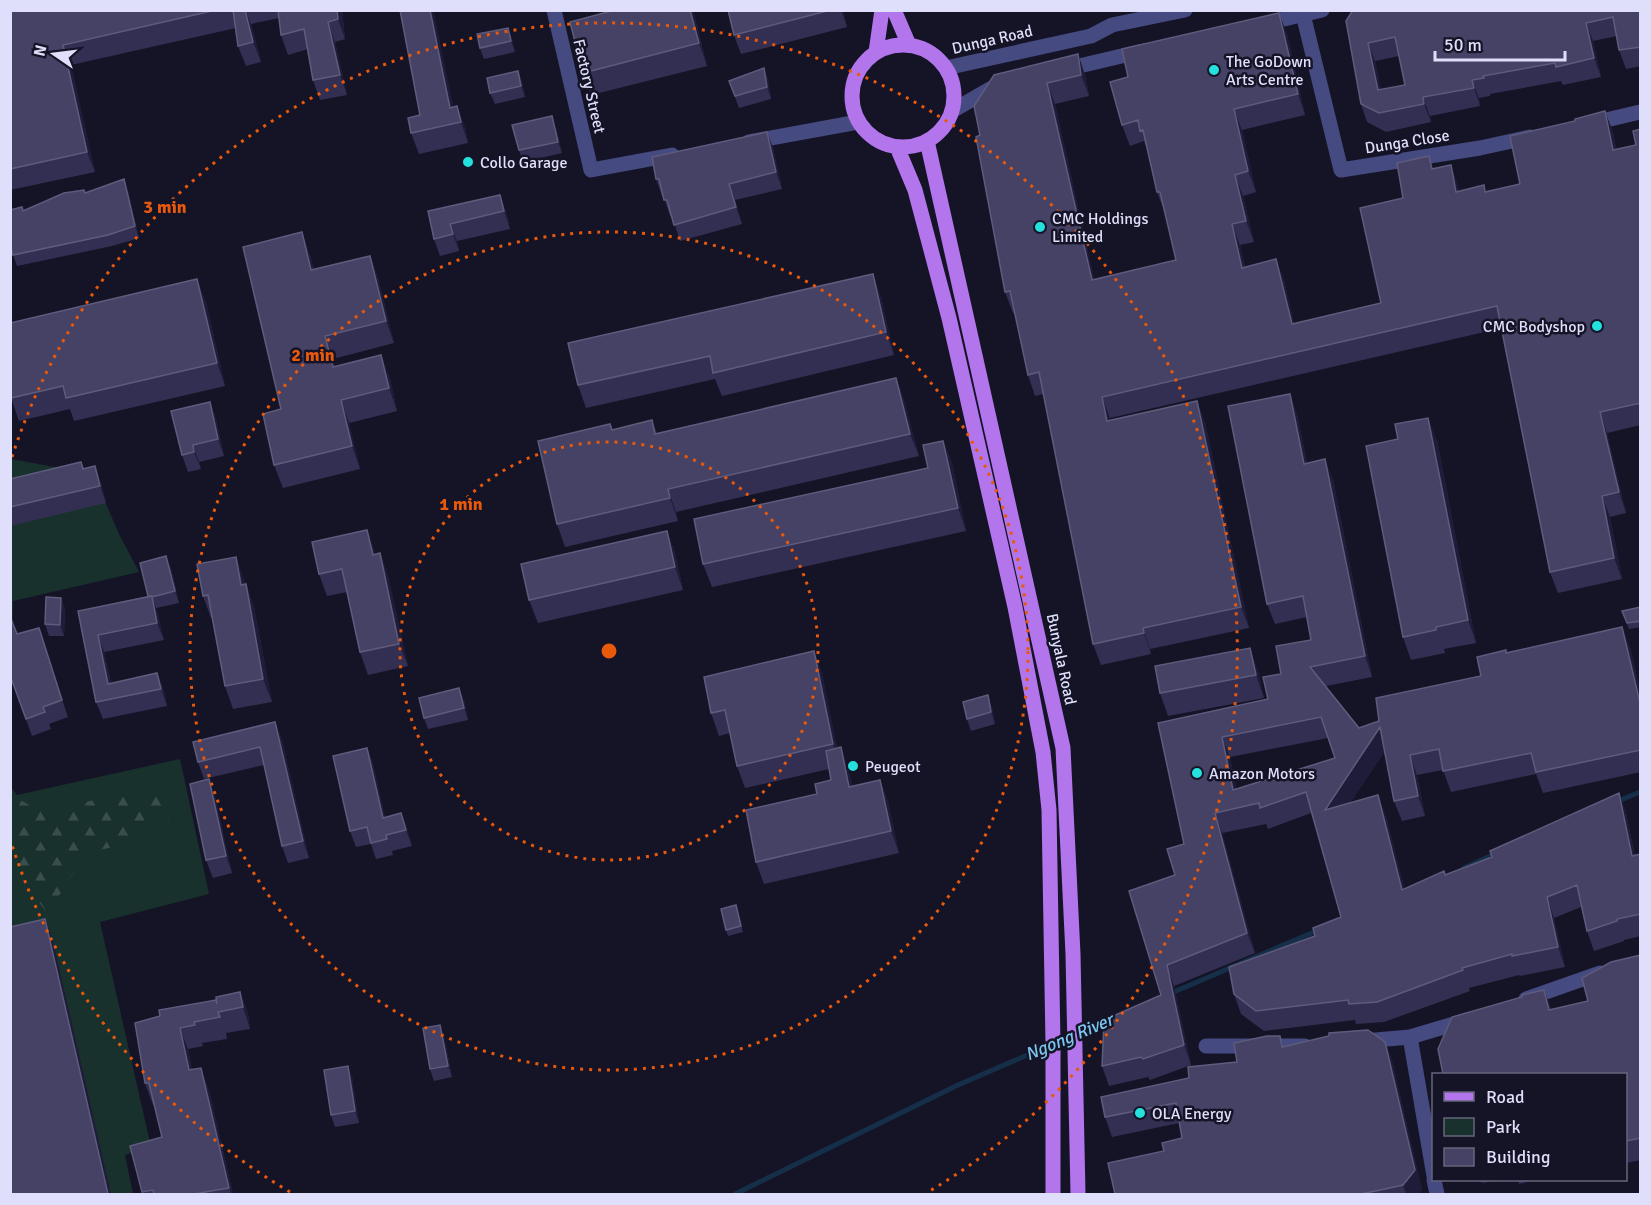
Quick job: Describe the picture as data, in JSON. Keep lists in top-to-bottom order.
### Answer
{
  "streets": {
    "main road": ["Bunyala Road"],
    "street": ["Dunga Road", "Factory Street", "Dunga Close"]
  },
  "crossings": [
    ["Dunga Road", "Bunyala Road"]
  ],
  "water": ["Ngong River"],
  "places": [
    "The GoDown Arts Centre",
    "Collo Garage",
    "CMC Holdings Limited",
    "CMC Bodyshop",
    "Peugeot",
    "Amazon Motors",
    "OLA Energy"
  ],
  "legend": ["Road", "Park", "Building"],
  "scale_bar": "50 m",
  "north": "left",
  "rings": ["3 min", "2 min", "1 min"]
}
